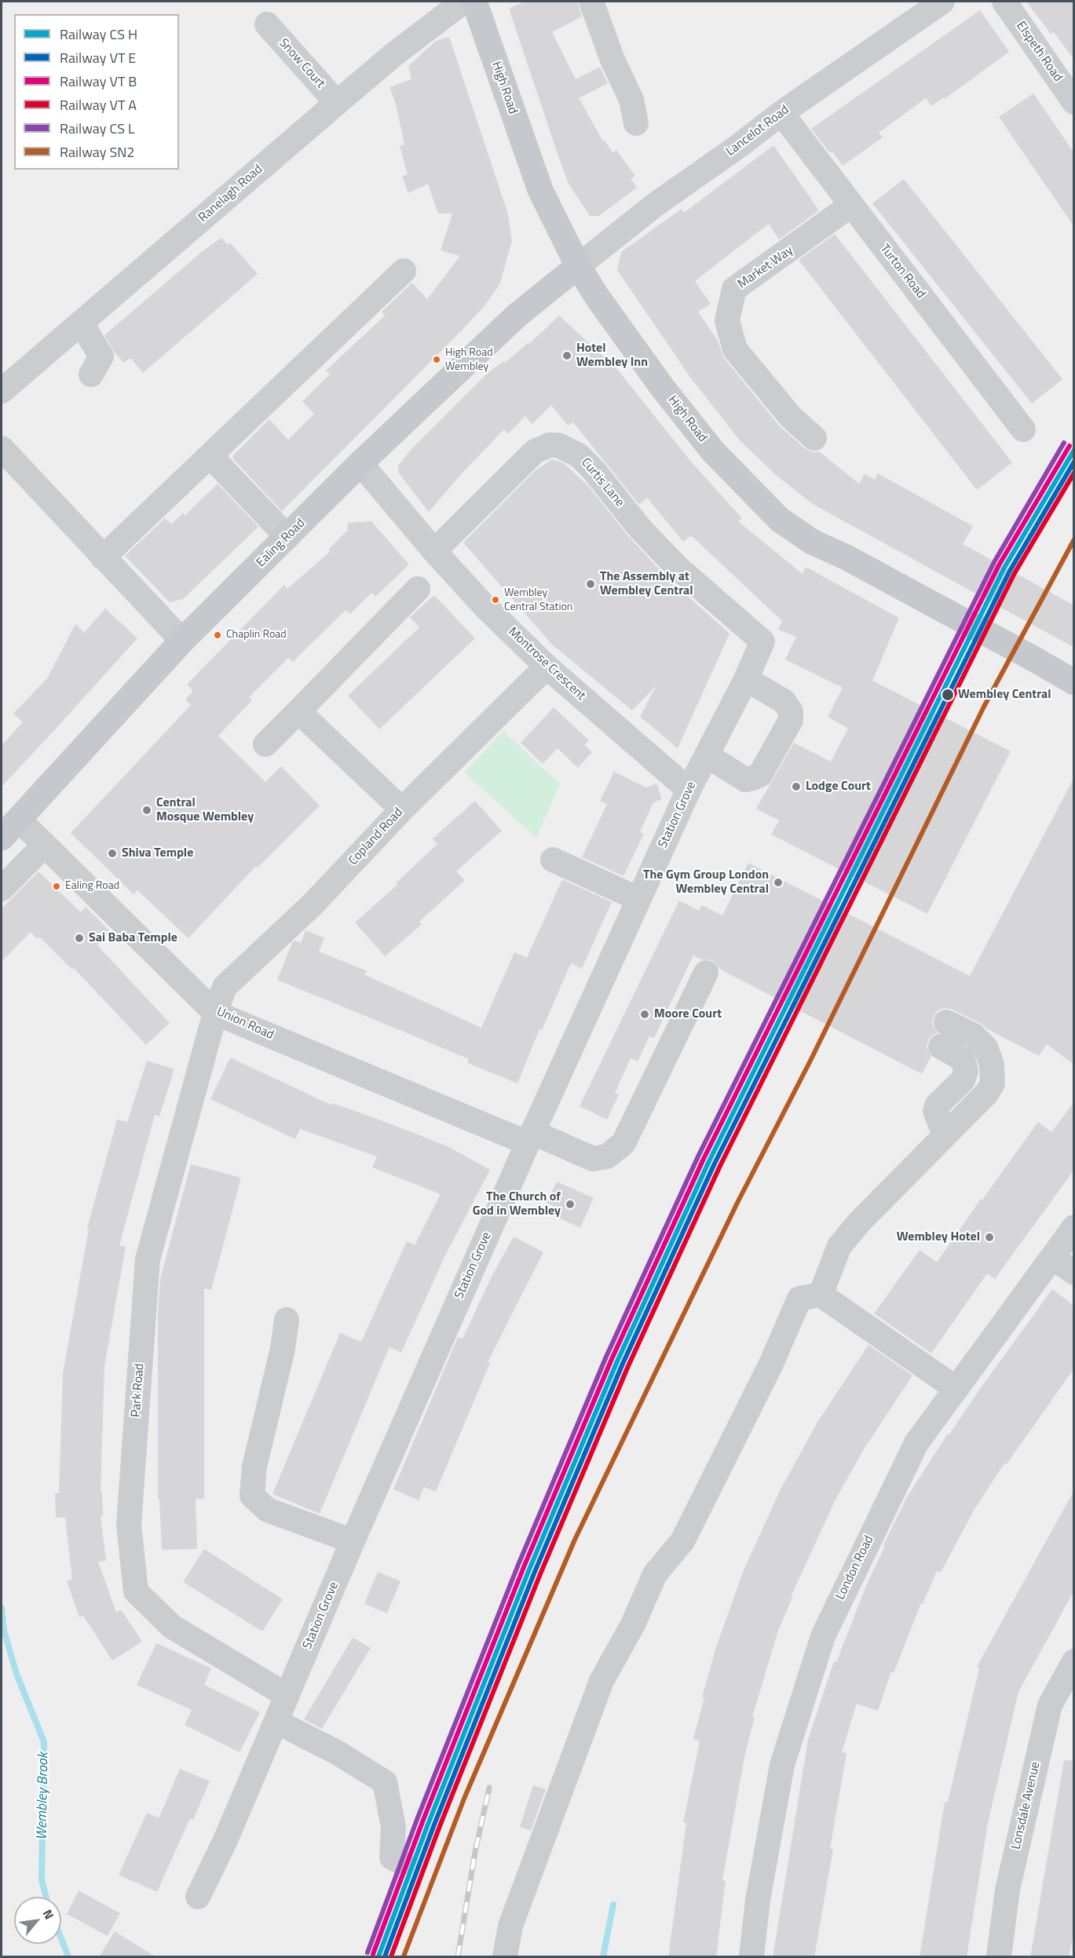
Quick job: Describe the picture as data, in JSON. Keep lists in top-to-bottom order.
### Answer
{
  "streets": {
    "main road": ["High Road", "Ealing Road"],
    "street": [
      "Elspeth Road",
      "Snow Court",
      "Lancelot Road",
      "Ranelagh Road",
      "Market Way",
      "Turton Road",
      "Curtis Lane",
      "Montrose Crescent",
      "Station Grove",
      "Copland Road",
      "Union Road",
      "Park Road",
      "London Road",
      "Lonsdale Avenue"
    ]
  },
  "crossings": [
    ["Snow Court", "Ranelagh Road"],
    ["High Road", "Lancelot Road"],
    ["High Road", "Ranelagh Road"],
    ["High Road", "Ealing Road"],
    ["Lancelot Road", "Turton Road"],
    ["Lancelot Road", "Ealing Road"],
    ["Market Way", "Turton Road"],
    ["Curtis Lane", "Montrose Crescent"],
    ["Curtis Lane", "Station Grove"],
    ["Ealing Road", "Montrose Crescent"],
    ["Ealing Road", "Union Road"],
    ["Montrose Crescent", "Station Grove"],
    ["Montrose Crescent", "Copland Road"],
    ["Station Grove", "Union Road"],
    ["Station Grove", "Park Road"],
    ["Copland Road", "Union Road"],
    ["Copland Road", "Park Road"],
    ["Union Road", "Park Road"]
  ],
  "water": ["Wembley Brook"],
  "places": [
    "Hotel Wembley Inn",
    "High Road Wembley",
    "The Assembly at Wembley Central",
    "Wembley Central Station",
    "Chaplin Road",
    "Wembley Central",
    "Lodge Court",
    "Central Mosque Wembley",
    "Shiva Temple",
    "The Gym Group London Wembley Central",
    "Ealing Road",
    "Sai Baba Temple",
    "Moore Court",
    "The Church of God in Wembley",
    "Wembley Hotel"
  ],
  "lines": ["rail line SN2"],
  "legend": [
    "Railway CS H",
    "Railway VT E",
    "Railway VT B",
    "Railway VT A",
    "Railway CS L",
    "Railway SN2"
  ],
  "north": "top right"
}
